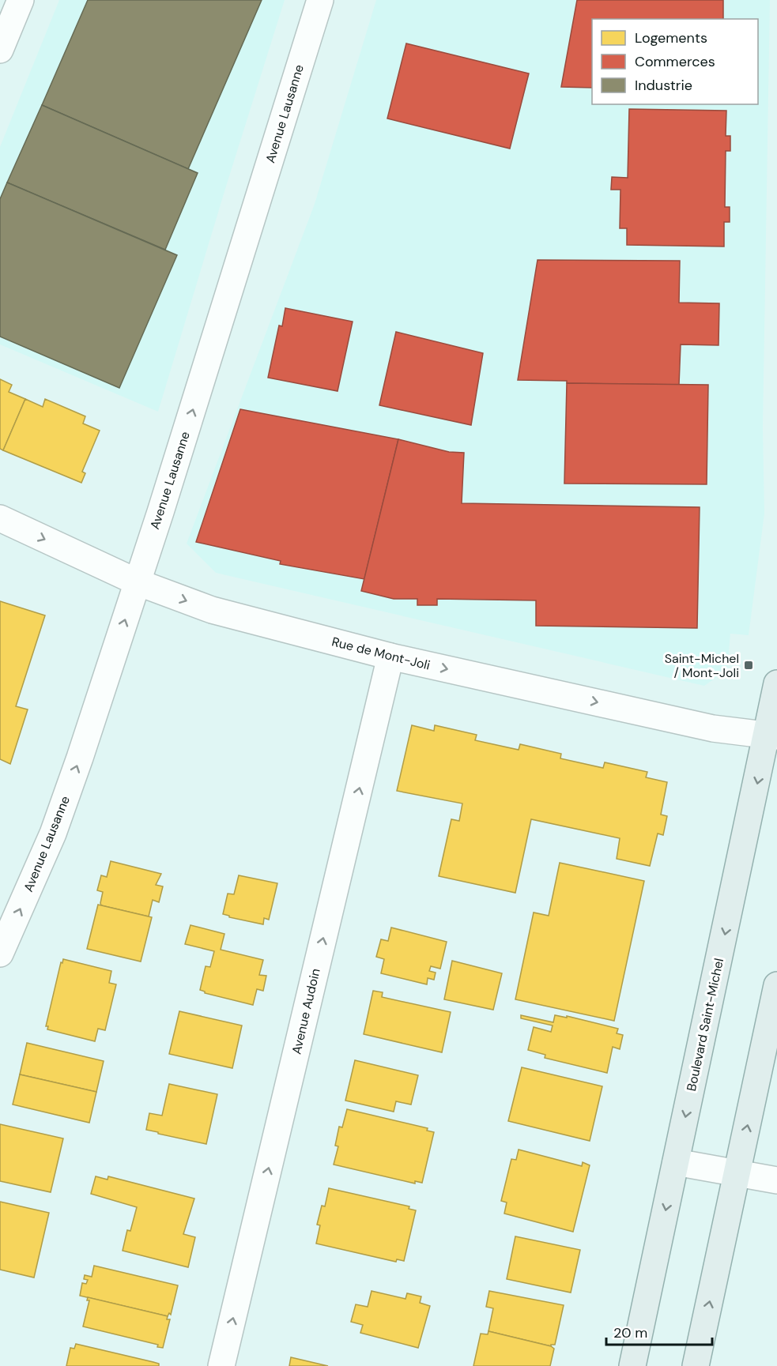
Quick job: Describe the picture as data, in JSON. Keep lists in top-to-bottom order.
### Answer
{
  "streets": {
    "main road": ["Boulevard Saint-Michel"],
    "street": ["Avenue Lausanne", "Rue de Mont-Joli", "Avenue Audoin"]
  },
  "crossings": [
    ["Avenue Lausanne", "Rue de Mont-Joli"],
    ["Rue de Mont-Joli", "Avenue Audoin"],
    ["Rue de Mont-Joli", "Boulevard Saint-Michel"]
  ],
  "one_way": ["Avenue Lausanne", "Rue de Mont-Joli", "Avenue Audoin"],
  "places": {
    "transit": ["Saint-Michel / Mont-Joli"]
  },
  "legend": ["Logements", "Commerces", "Industrie"],
  "scale_bar": "20 m"
}
